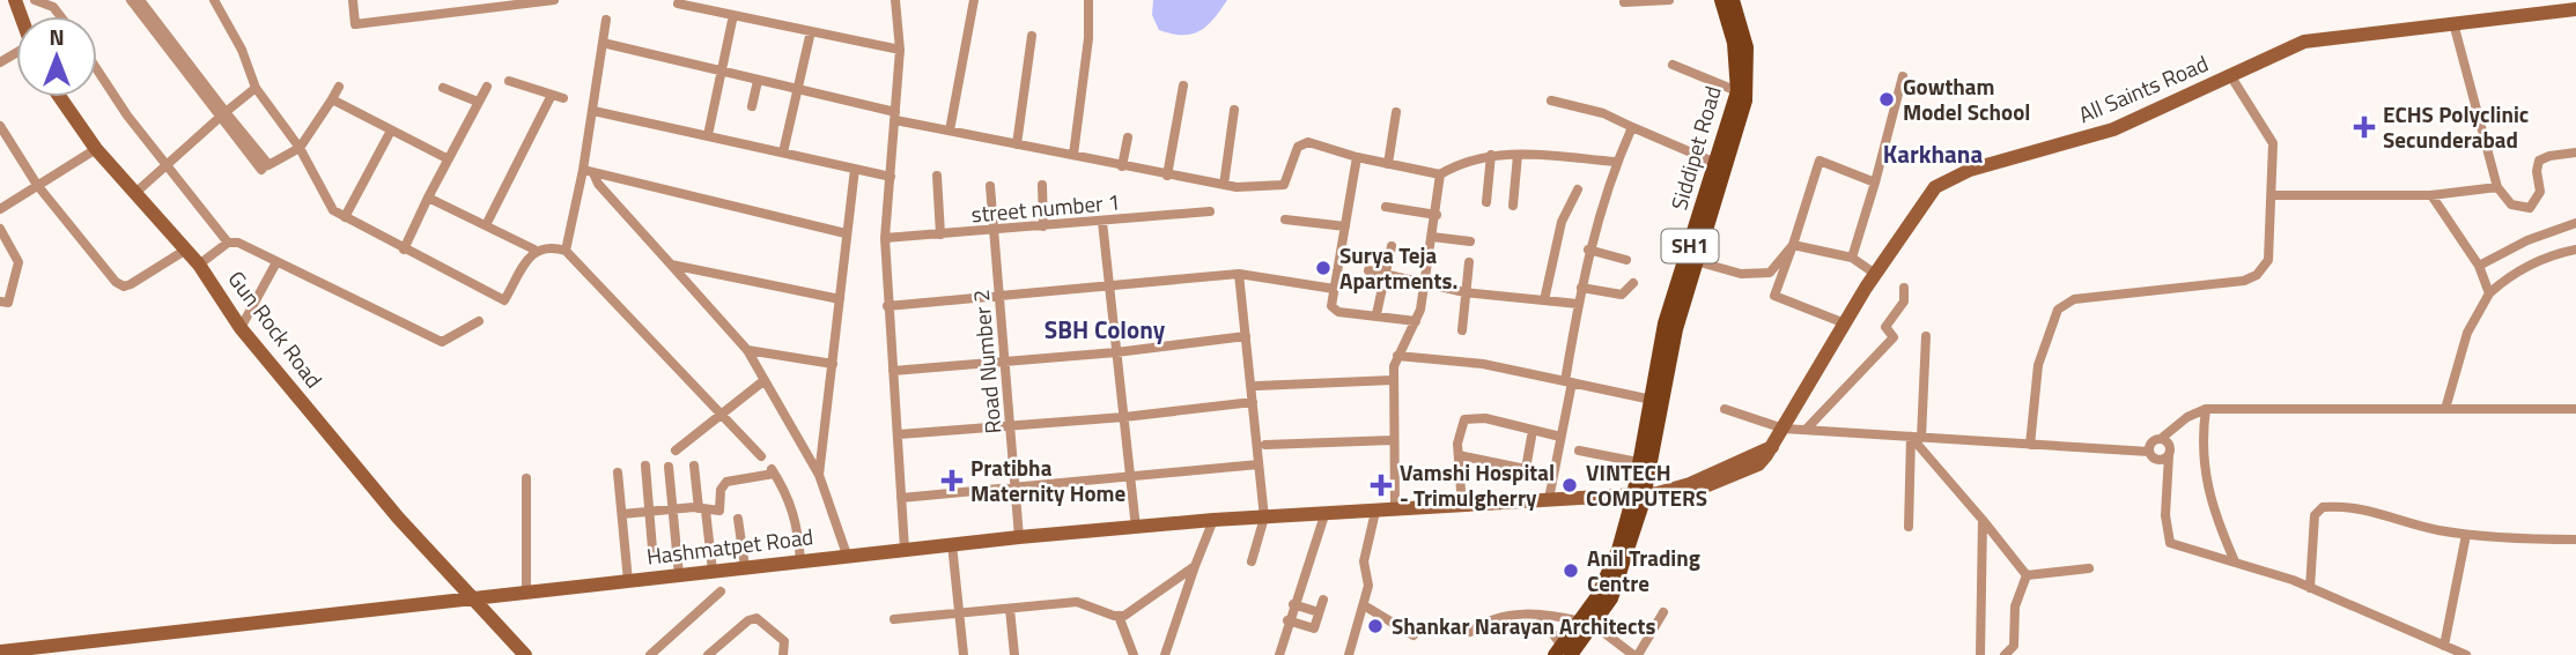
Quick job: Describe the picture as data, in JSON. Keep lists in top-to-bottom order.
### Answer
{
  "streets": {
    "main road": [
      "All Saints Road",
      "Siddipet Road",
      "SH1",
      "Gun Rock Road",
      "Hashmatpet Road"
    ],
    "street": ["street number 1", "Road Number 2"]
  },
  "crossings": [
    ["All Saints Road", "Siddipet Road"],
    ["All Saints Road", "SH1"],
    ["All Saints Road", "Hashmatpet Road"],
    ["Siddipet Road", "SH1"],
    ["Siddipet Road", "Hashmatpet Road"],
    ["street number 1", "Road Number 2"],
    ["SH1", "Hashmatpet Road"],
    ["Gun Rock Road", "Hashmatpet Road"],
    ["Road Number 2", "Hashmatpet Road"]
  ],
  "districts": ["Karkhana", "SBH Colony"],
  "places": {
    "other": [
      "Gowtham Model School",
      "Surya Teja Apartments.",
      "VINTECH COMPUTERS",
      "Anil Trading Centre",
      "Shankar Narayan Architects"
    ],
    "health": ["ECHS Polyclinic Secunderabad", "Pratibha Maternity Home", "Vamshi Hospital - Trimulgherry"]
  },
  "north": "top"
}
